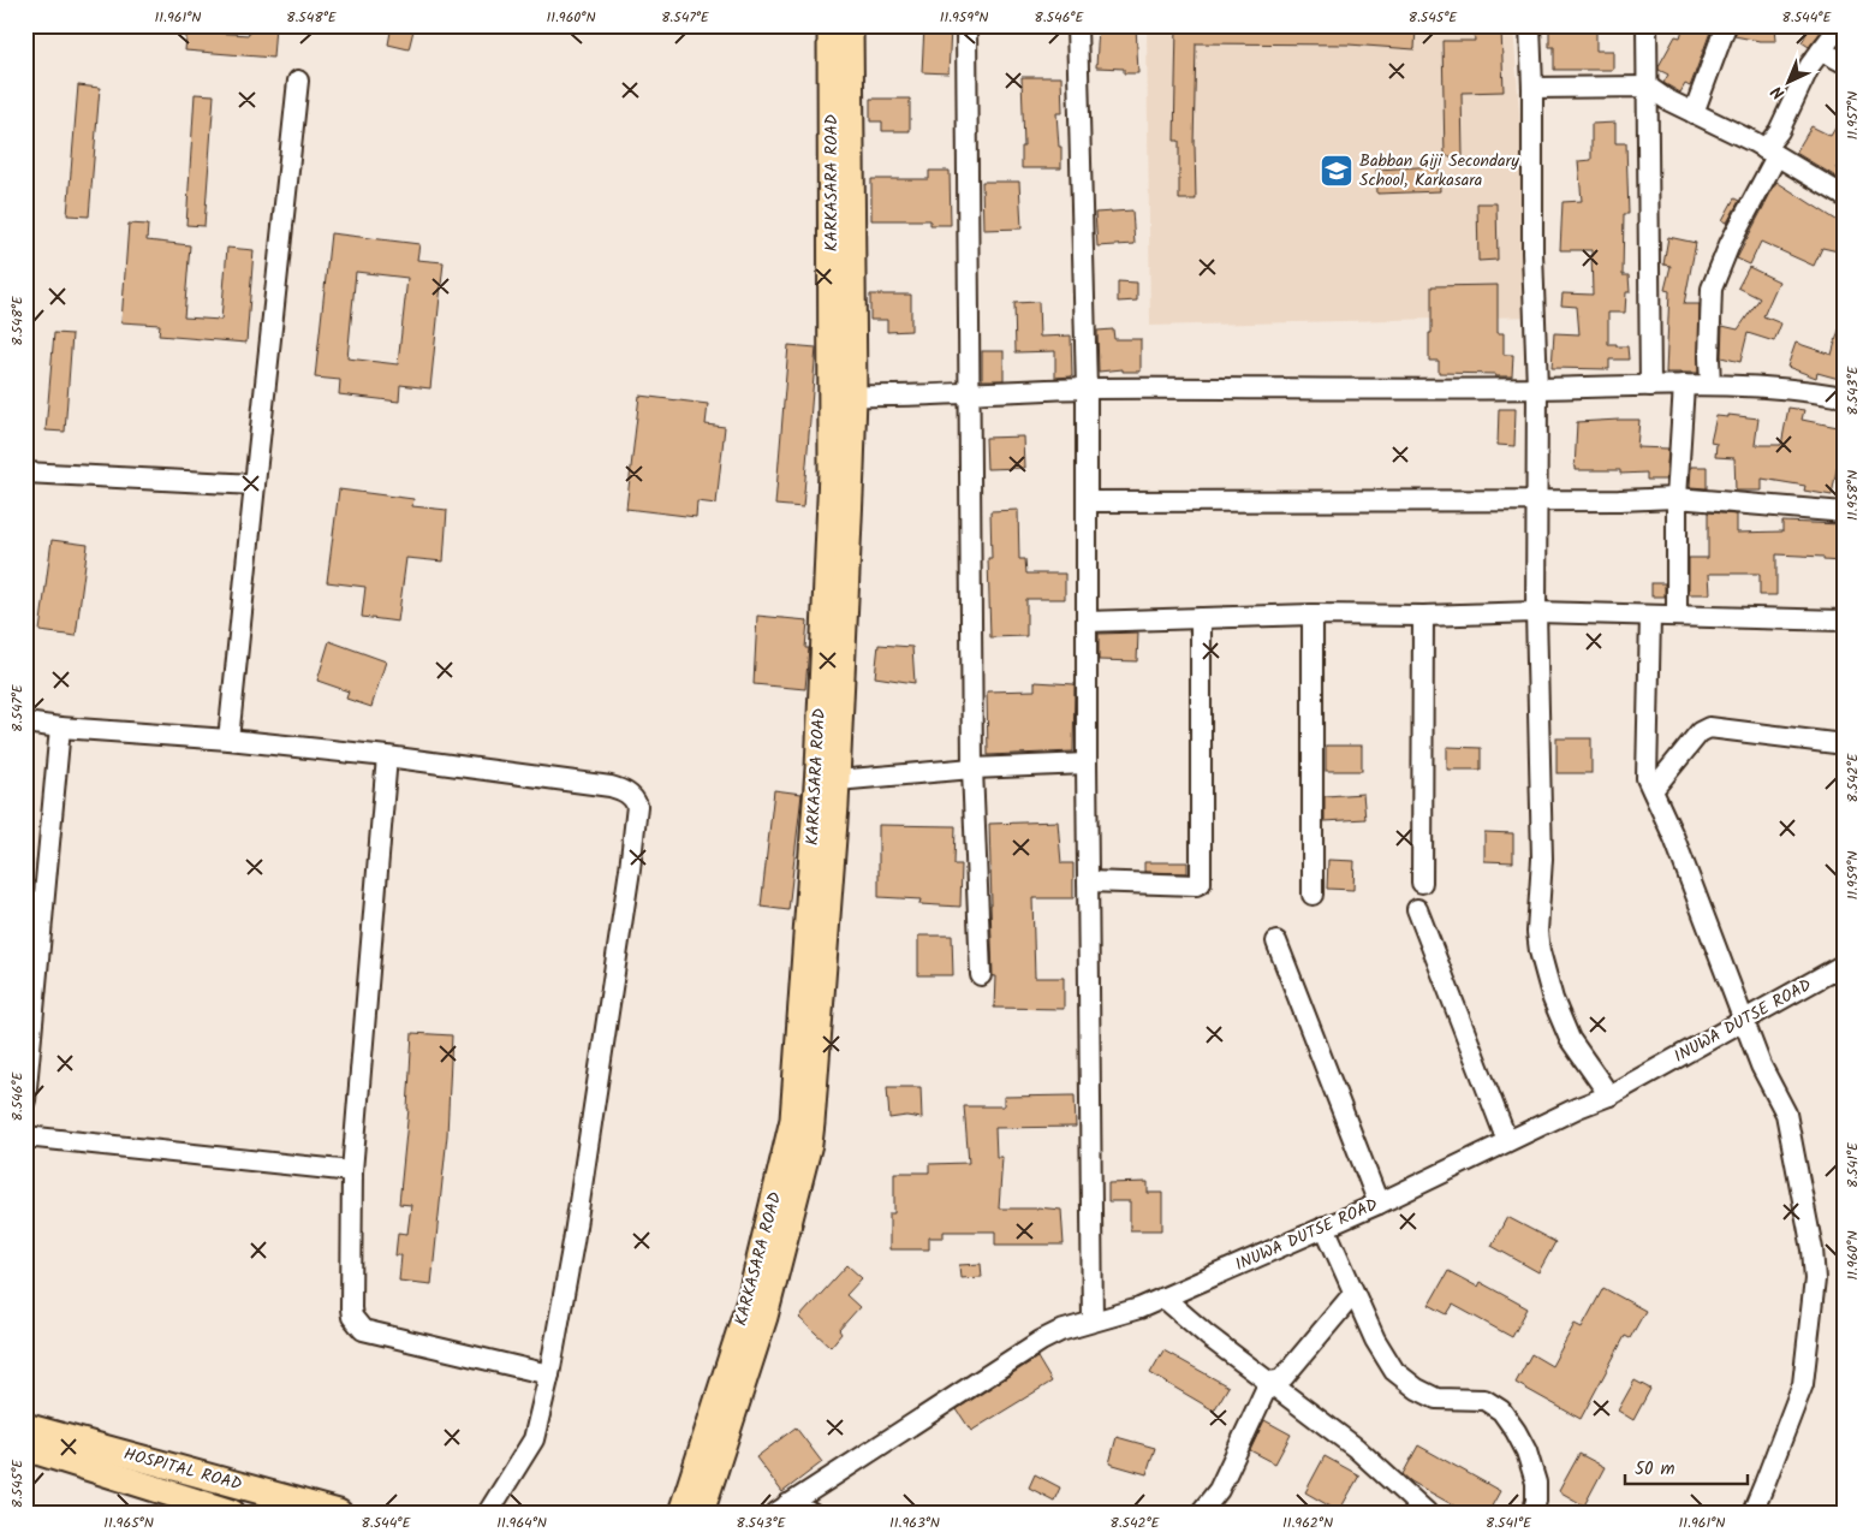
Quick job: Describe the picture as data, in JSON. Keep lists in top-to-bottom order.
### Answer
{
  "streets": {
    "main road": ["KARKASARA ROAD", "HOSPITAL ROAD"],
    "street": ["INUWA DUTSE ROAD"]
  },
  "places": {
    "school or university": ["Babban Giji Secondary School, Karkasara"]
  },
  "scale_bar": "50 m",
  "north": "bottom left",
  "coordinates": [
    "11.961°N",
    "8.548°E",
    "11.960°N",
    "8.547°E",
    "11.959°N",
    "8.546°E",
    "8.545°E",
    "8.544°E",
    "11.957°N",
    "8.543°E",
    "11.958°N",
    "8.542°E",
    "8.541°E",
    "11.965°N",
    "11.964°N",
    "11.963°N",
    "11.962°N"
  ]
}
